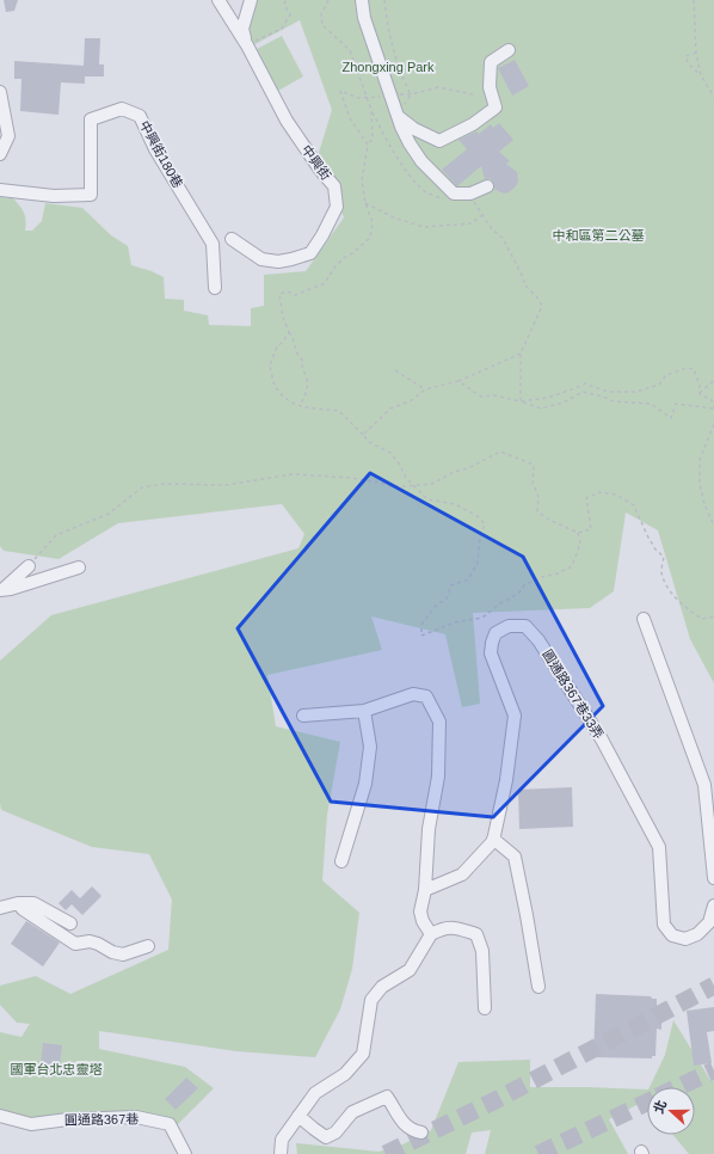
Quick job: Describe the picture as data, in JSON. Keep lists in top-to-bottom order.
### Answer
{
  "streets": {
    "street": [
      "中興街180巷",
      "中興街",
      "圓通路367巷33弄",
      "圓通路367巷"
    ]
  },
  "parks": ["Zhongxing Park", "中和區第二公墓", "國軍台北忠靈塔"],
  "north": "left"
}
